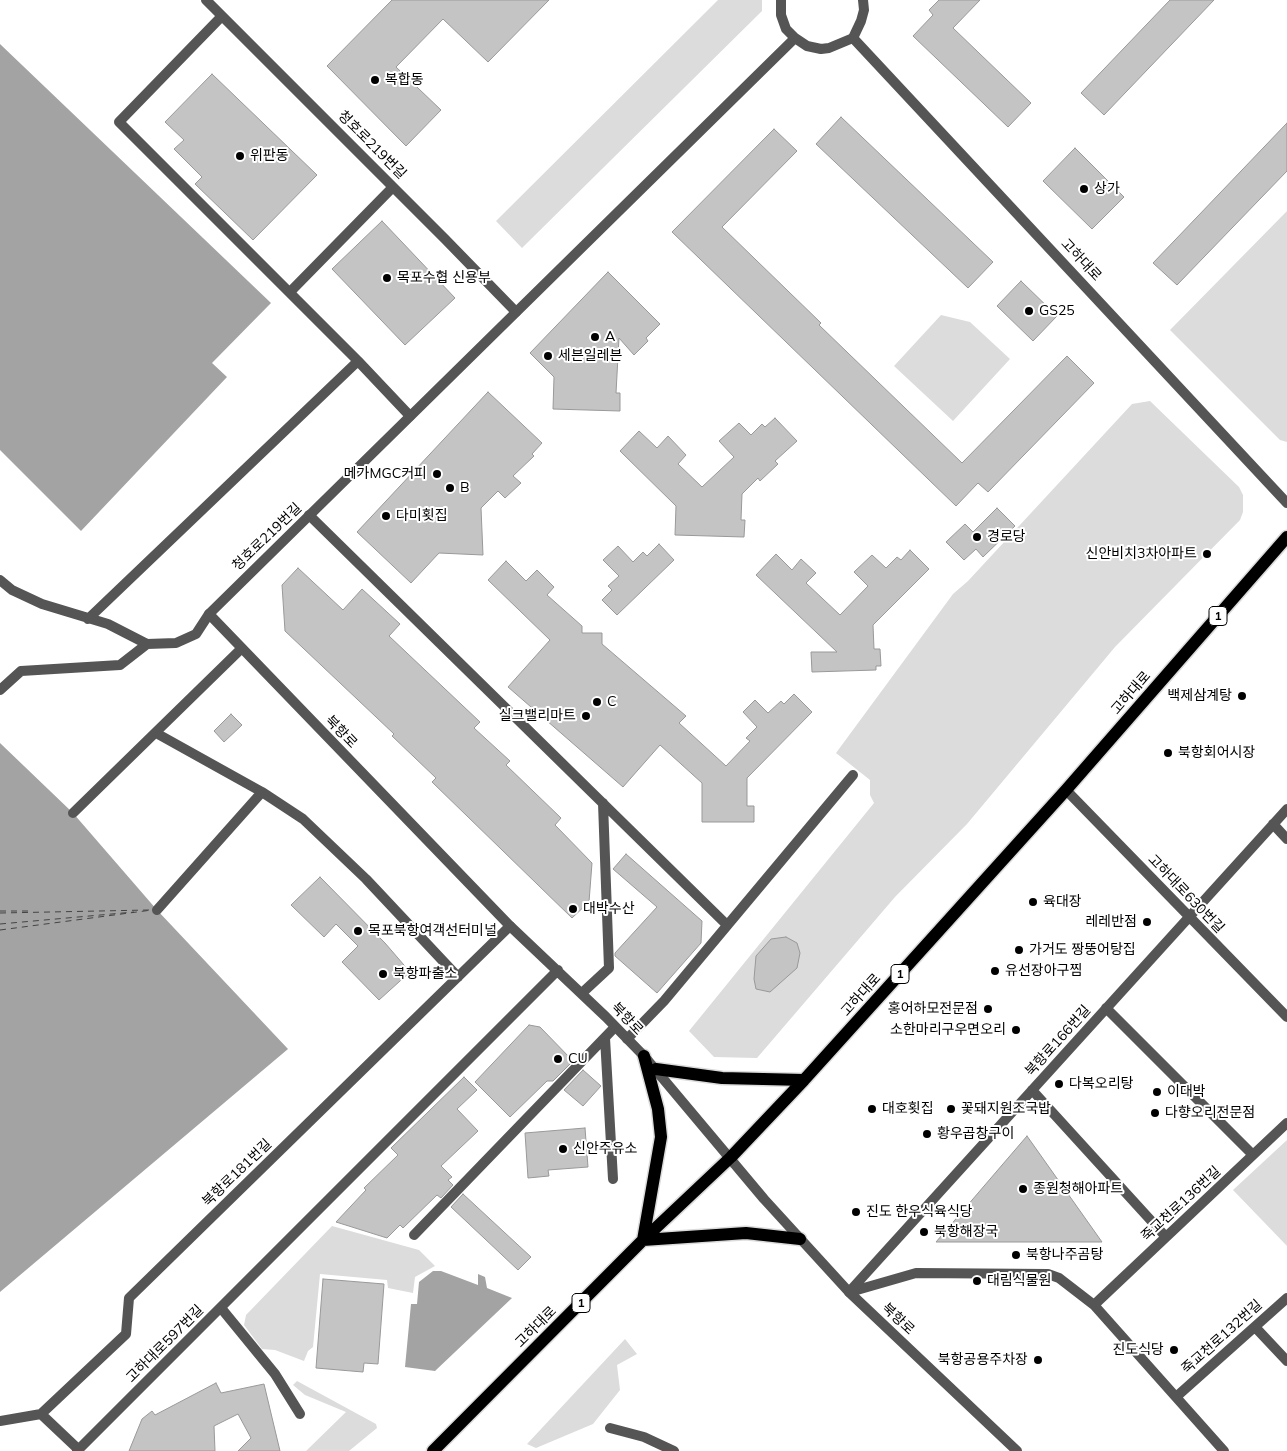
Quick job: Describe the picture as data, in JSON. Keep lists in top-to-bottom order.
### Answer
{
  "streets": {
    "main road": ["고하대로", "1"],
    "street": [
      "청호로219번길",
      "북항로",
      "고하대로630번길",
      "북항로166번길",
      "북항로181번길",
      "죽교천로136번길",
      "죽교천로132번길",
      "고하대로597번길"
    ]
  },
  "crossings": [
    ["청호로219번길", "북항로"],
    ["고하대로", "북항로"],
    ["고하대로", "고하대로630번길"],
    ["북항로", "북항로166번길"],
    ["북항로", "북항로181번길"],
    ["고하대로630번길", "북항로166번길"]
  ],
  "places": [
    "복합동",
    "위판동",
    "상가",
    "목포수협 신용부",
    "GS25",
    "A",
    "세븐일레븐",
    "메가MGC커피",
    "B",
    "다미횟집",
    "경로당",
    "신안비치3차아파트",
    "백제삼계탕",
    "C",
    "실크밸리마트",
    "북항회어시장",
    "육대장",
    "대박수산",
    "레레반점",
    "목포북항여객선터미널",
    "가거도 짱뚱어탕집",
    "유선장아구찜",
    "북항파출소",
    "홍어하모전문점",
    "소한마리구우면오리",
    "CU",
    "다복오리탕",
    "이대박",
    "대호횟집",
    "꽃돼지원조국밥",
    "다향오리전문점",
    "황우곱창구이",
    "신안주유소",
    "종원청해아파트",
    "진도 한우식육식당",
    "북항해장국",
    "북항나주곰탕",
    "대림식물원",
    "진도식당",
    "북항공용주차장"
  ]
}
